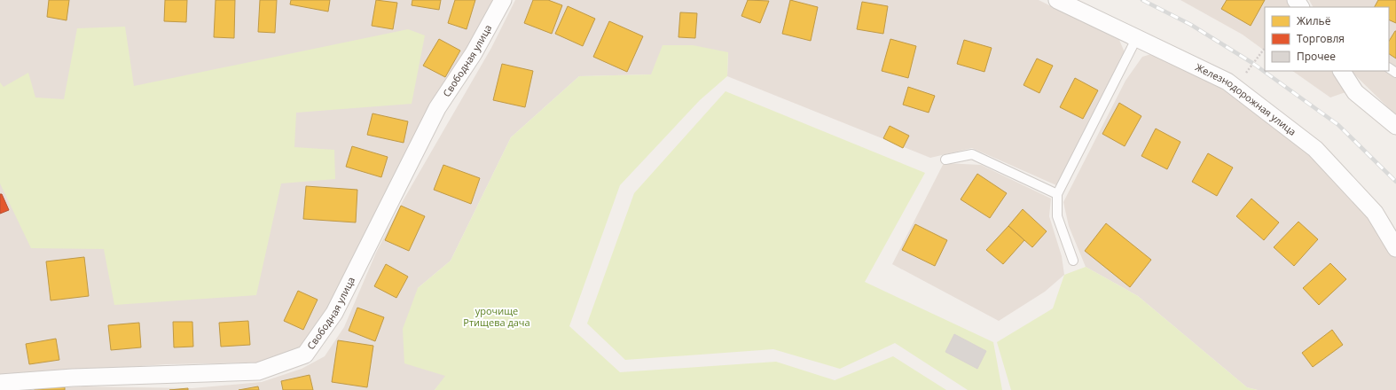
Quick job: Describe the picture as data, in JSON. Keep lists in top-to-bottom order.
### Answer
{
  "streets": {
    "street": ["Свободная улица", "Железнодорожная улица"]
  },
  "parks": ["урочище Ртищева дача"],
  "legend": ["Жильё", "Торговля", "Прочее"]
}
